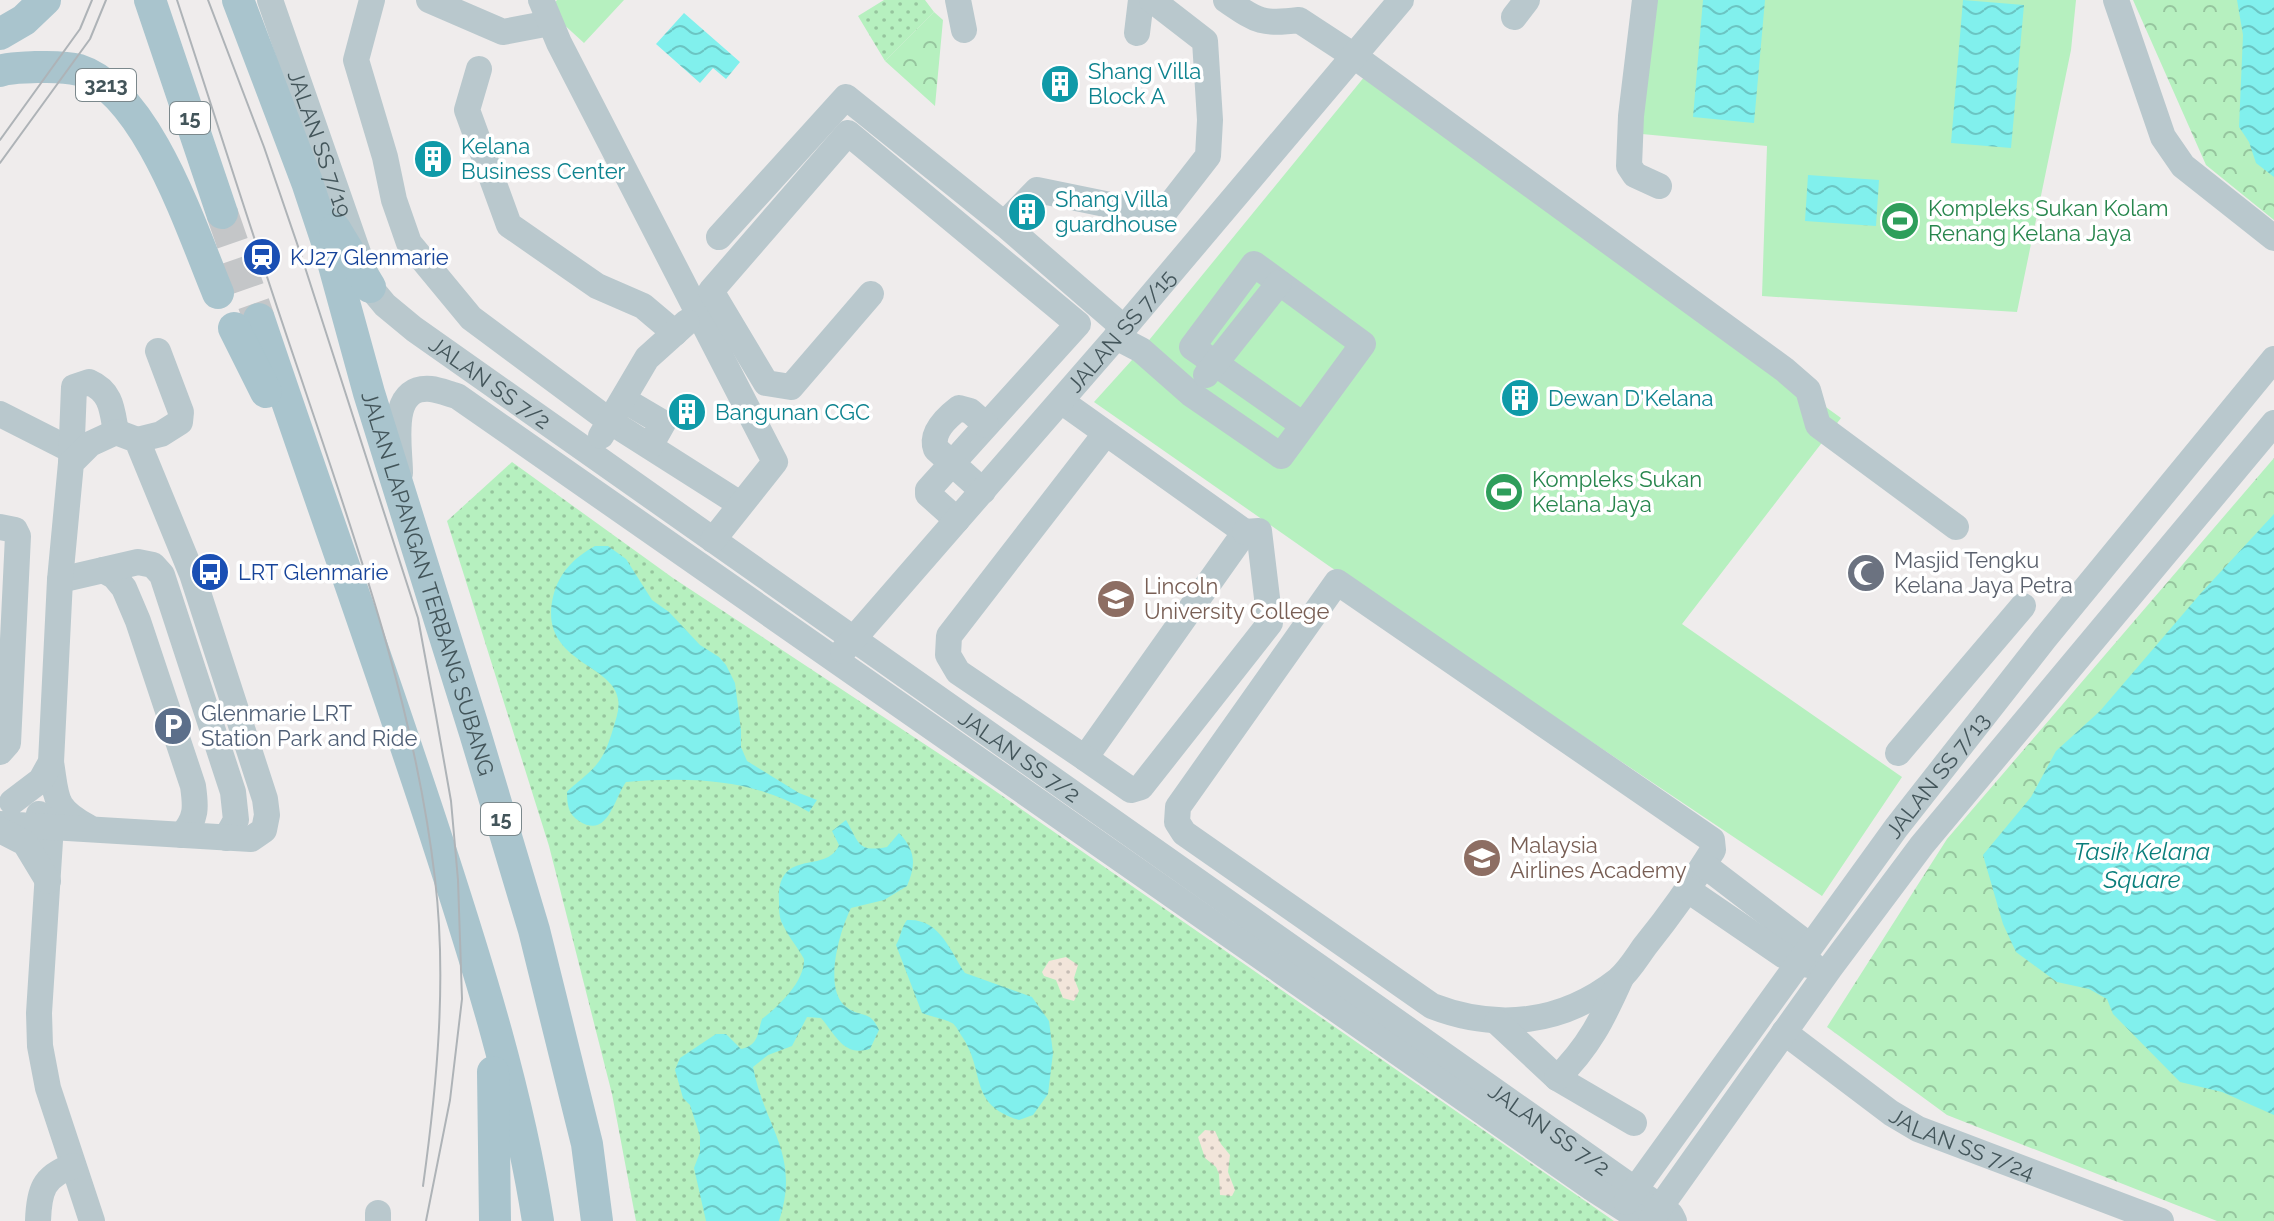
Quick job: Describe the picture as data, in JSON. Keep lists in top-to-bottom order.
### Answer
{
  "streets": {
    "main road": ["3213", "15", "JALAN LAPANGAN TERBANG SUBANG"],
    "street": [
      "JALAN SS 7/19",
      "JALAN SS 7/15",
      "JALAN SS 7/2",
      "JALAN SS 7/13",
      "JALAN SS 7/24"
    ]
  },
  "crossings": [
    ["15", "JALAN LAPANGAN TERBANG SUBANG"],
    ["JALAN SS 7/19", "JALAN SS 7/2"],
    ["JALAN SS 7/15", "JALAN SS 7/2"],
    ["JALAN SS 7/2", "JALAN LAPANGAN TERBANG SUBANG"],
    ["JALAN SS 7/2", "JALAN SS 7/13"],
    ["JALAN SS 7/13", "JALAN SS 7/24"]
  ],
  "water": ["Tasik Kelana Square"],
  "places": {
    "building": [
      "Shang Villa Block A",
      "Kelana Business Center",
      "Shang Villa guardhouse",
      "Dewan D'Kelana",
      "Bangunan CGC"
    ],
    "sports": ["Kompleks Sukan Kolam Renang Kelana Jaya", "Kompleks Sukan Kelana Jaya"],
    "station": ["KJ27 Glenmarie"],
    "bus stop": ["LRT Glenmarie"],
    "mosque": ["Masjid Tengku Kelana Jaya Petra"],
    "school or university": ["Lincoln University College", "Malaysia Airlines Academy"],
    "parking": ["Glenmarie LRT Station Park and Ride"]
  }
}
